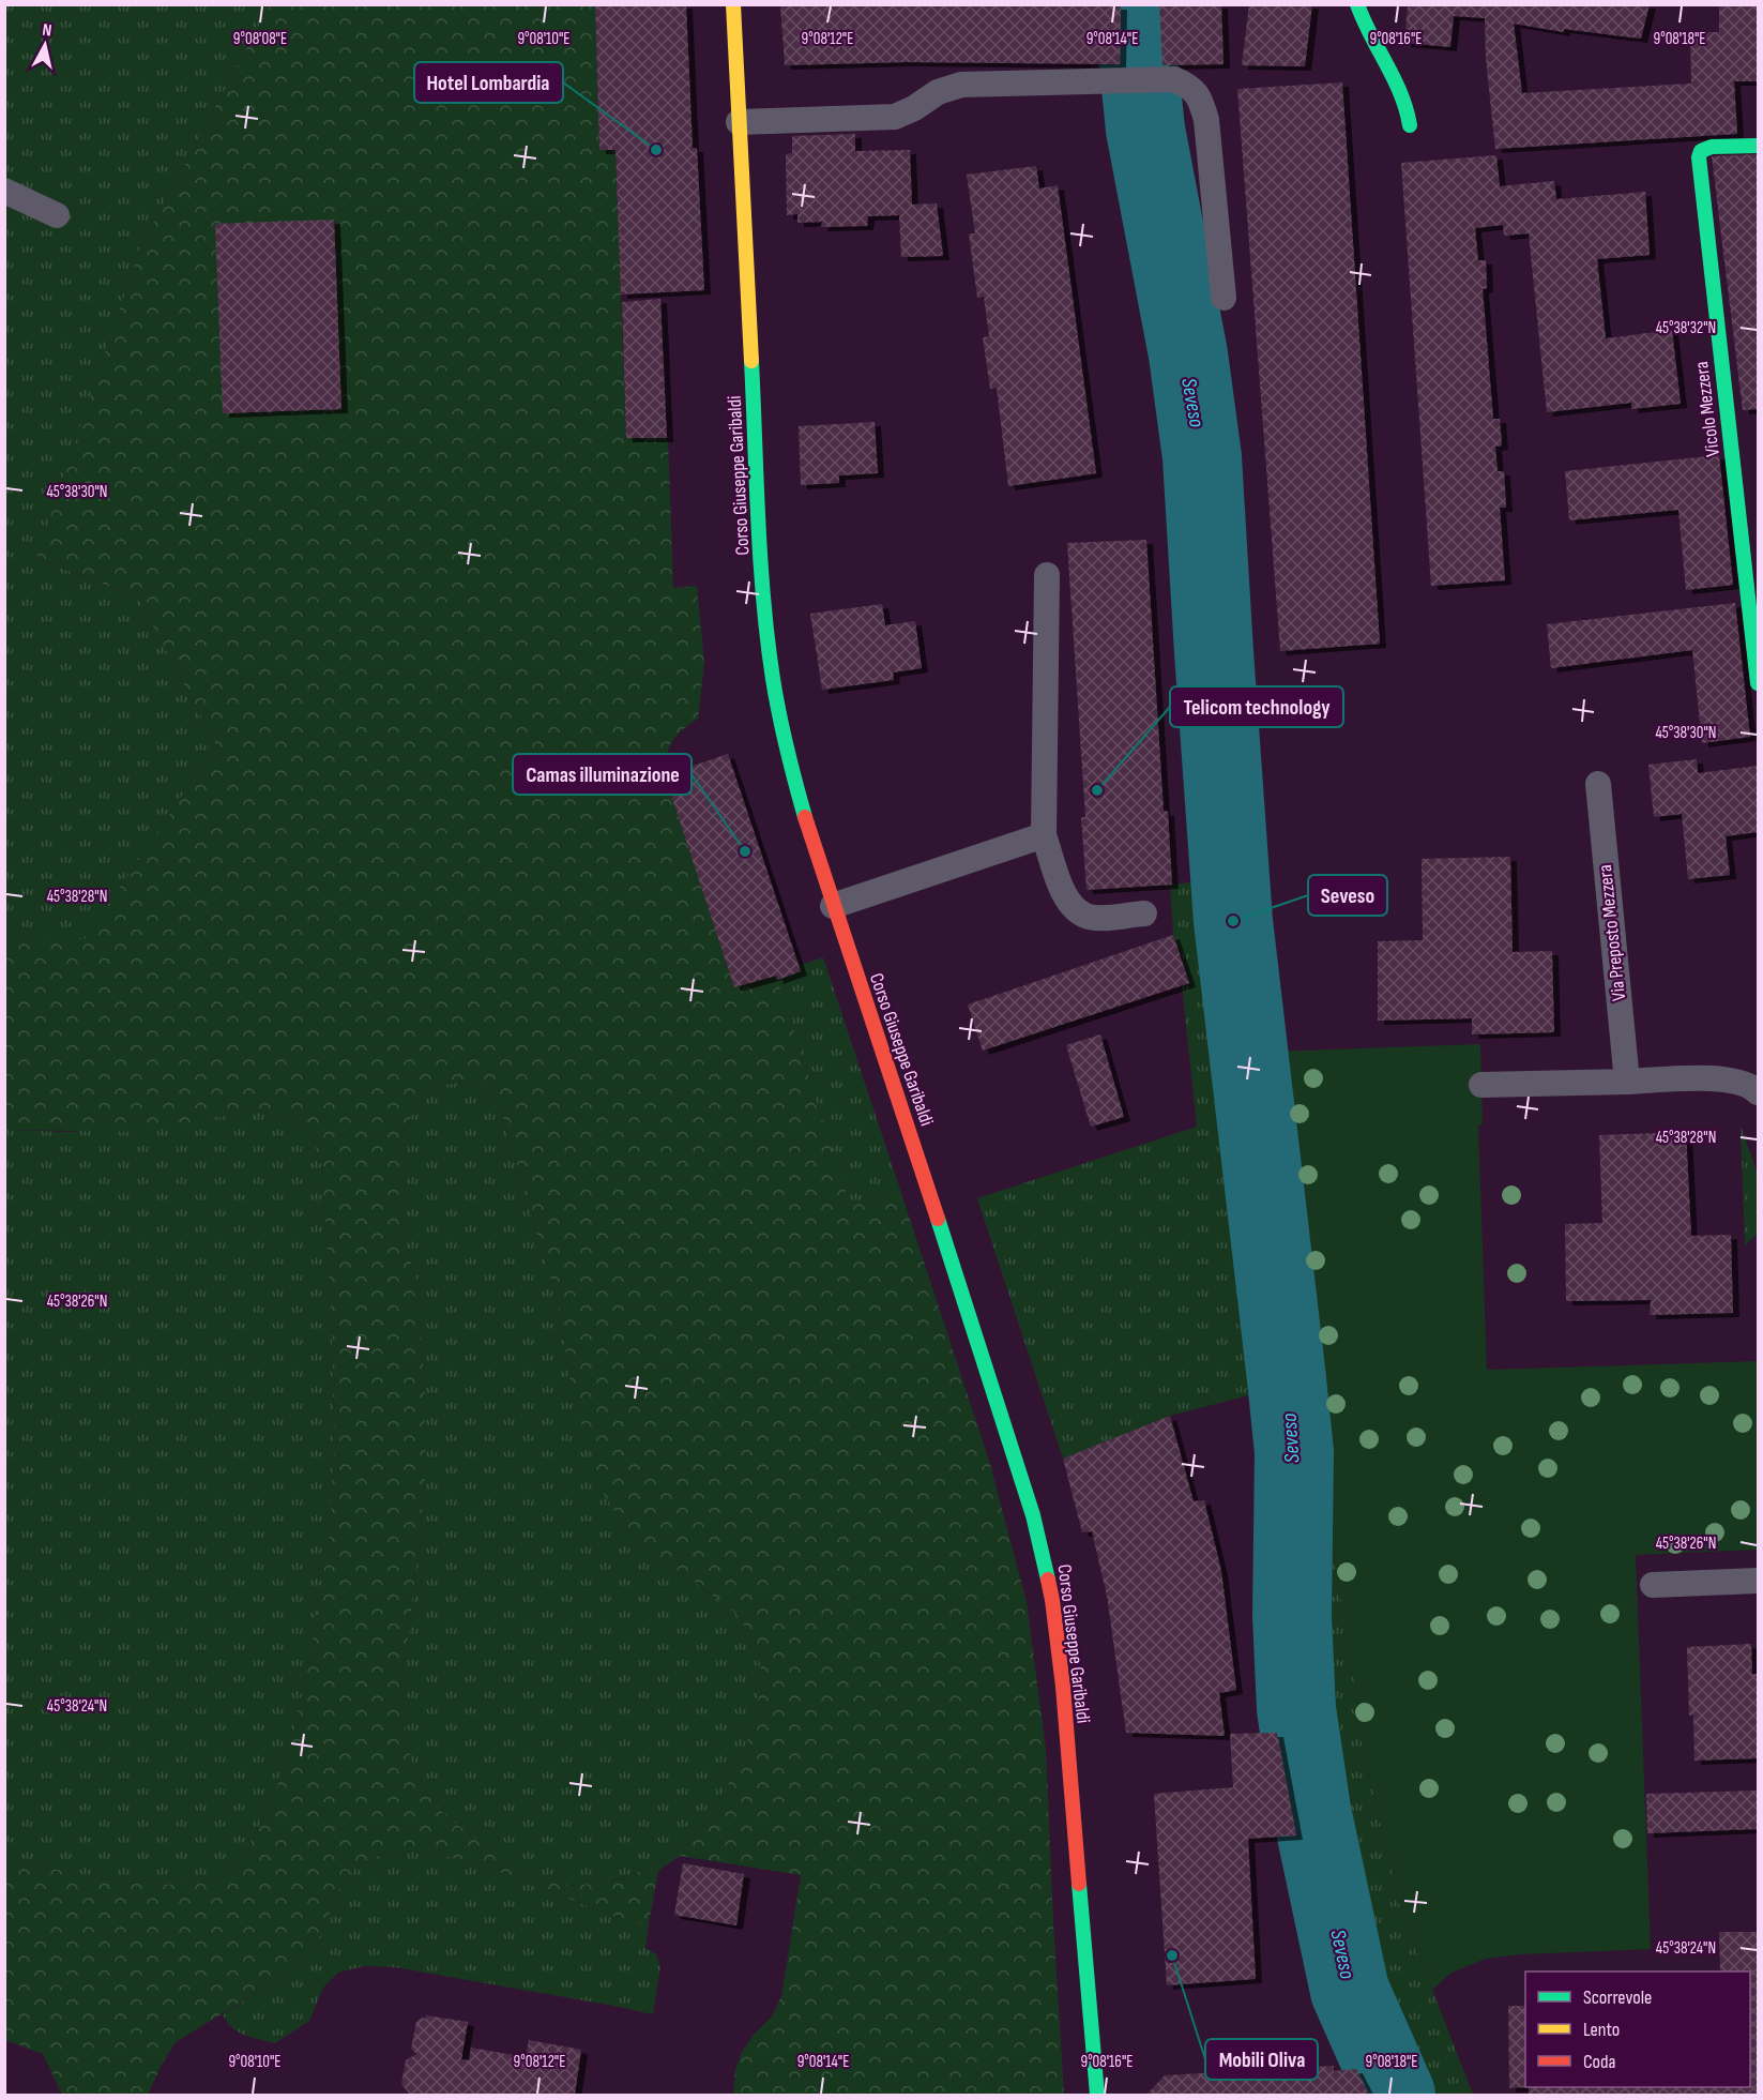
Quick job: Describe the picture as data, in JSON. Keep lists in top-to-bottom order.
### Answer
{
  "streets": {
    "main road": ["Vicolo Mezzera", "Corso Giuseppe Garibaldi"],
    "lane": ["Via Preposto Mezzera"]
  },
  "water": ["Seveso"],
  "places": [
    "Hotel Lombardia",
    "Telicom technology",
    "Camas illuminazione",
    "Seveso",
    "Mobili Oliva"
  ],
  "legend": ["Scorrevole", "Lento", "Coda"],
  "north": "top",
  "coordinates": [
    "9°08'08\"E",
    "9°08'10\"E",
    "9°08'12\"E",
    "9°08'14\"E",
    "9°08'16\"E",
    "9°08'18\"E",
    "45°38'32\"N",
    "45°38'30\"N",
    "45°38'28\"N",
    "45°38'26\"N",
    "45°38'24\"N"
  ]
}
